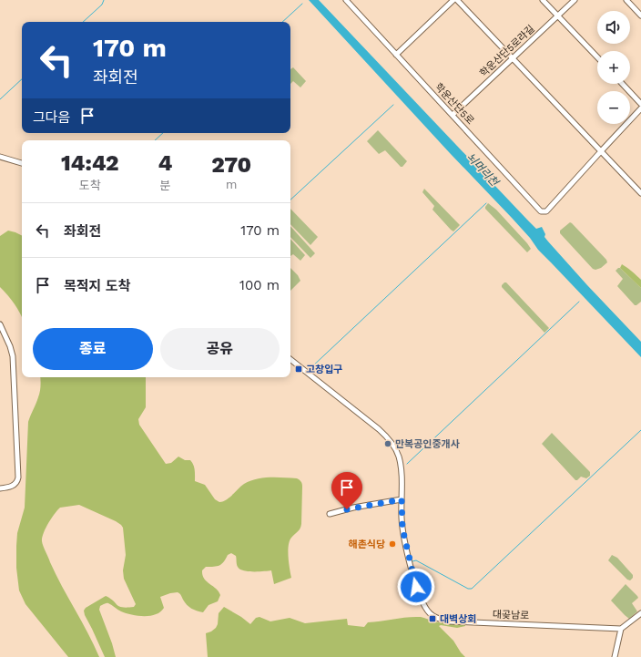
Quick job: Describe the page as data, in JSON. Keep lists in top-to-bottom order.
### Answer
{
  "streets": {
    "street": ["학운산단5로라길", "학운산단5로", "대곶남로"]
  },
  "crossings": [
    ["학운산단5로라길", "학운산단5로"]
  ],
  "water": ["뇌머리천"],
  "places": {
    "transit": ["고창입구", "대벽상회"],
    "other": ["만복공인중개사", "해촌식당"]
  },
  "page": {
    "map_buttons": ["+", "−"],
    "turn": ["170 m", "좌회전"],
    "then": "그다음",
    "eta": [
      "14:42",
      "도착",
      "4",
      "분",
      "270",
      "m"
    ],
    "list": [
      {
        "name": "좌회전",
        "value": "170 m"
      },
      {
        "name": "목적지 도착",
        "value": "100 m"
      }
    ],
    "buttons": ["종료", "공유"]
  }
}
